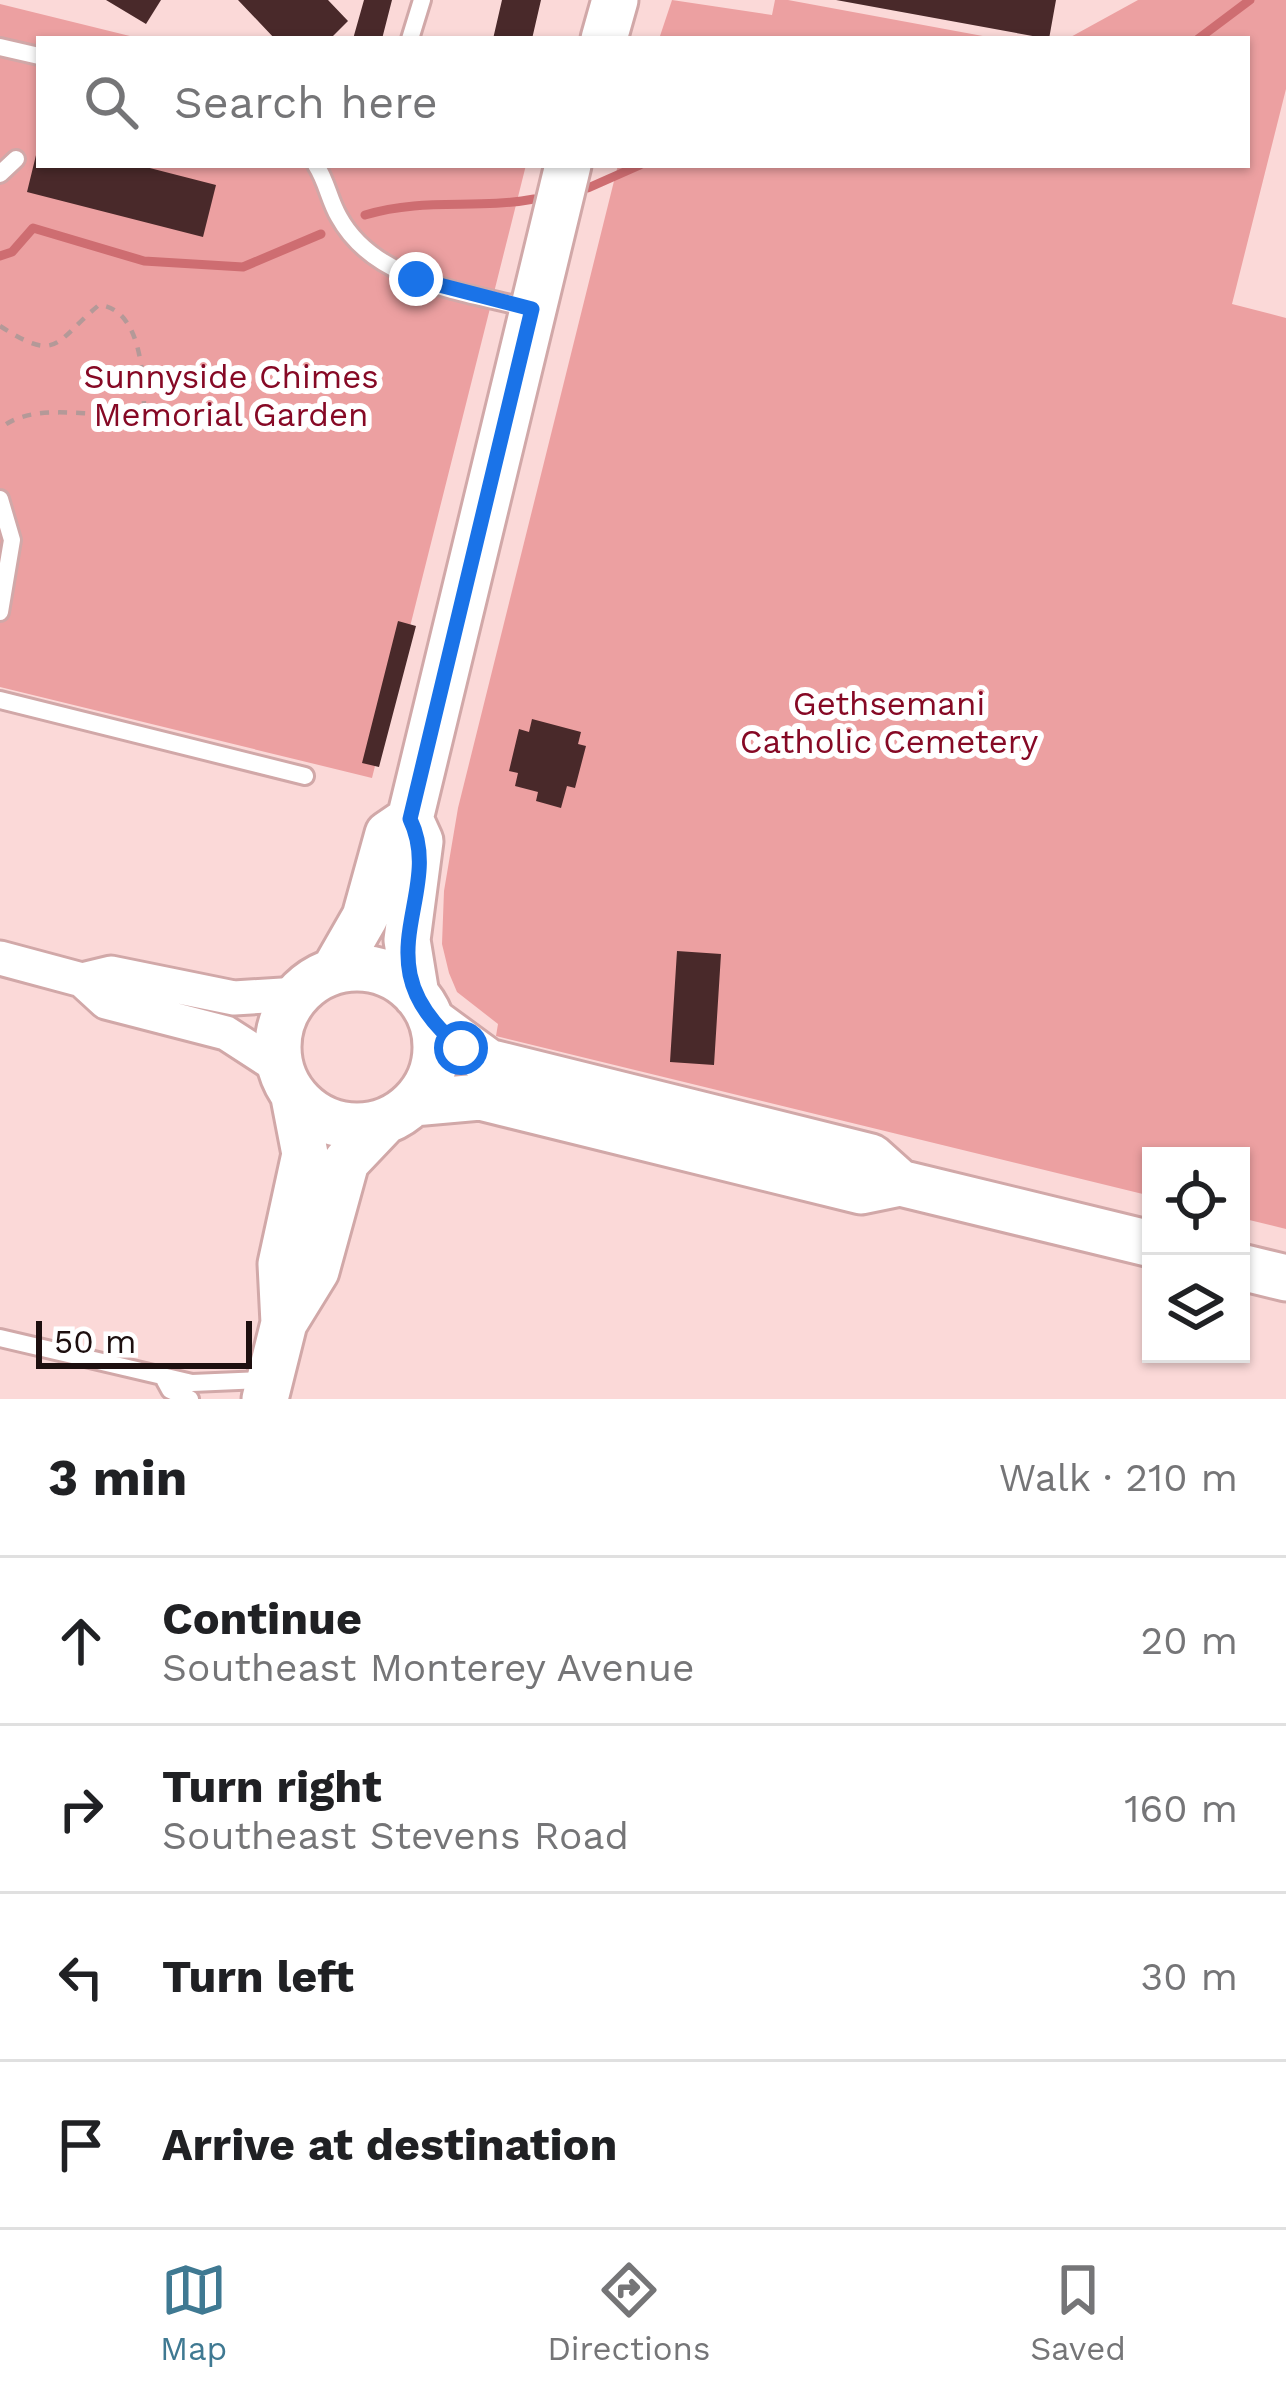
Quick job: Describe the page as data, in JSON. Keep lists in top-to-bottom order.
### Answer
{
  "parks": ["Sunnyside Chimes Memorial Garden", "Gethsemani Catholic Cemetery"],
  "scale_bar": "50 m",
  "page": {
    "search": "Search here",
    "scale": "50 m",
    "heading": ["3 min", "Walk · 210 m"],
    "list": [
      ["Continue", "Southeast Monterey Avenue", "20 m"],
      ["Turn right", "Southeast Stevens Road", "160 m"],
      ["Turn left", "30 m"],
      "Arrive at destination"
    ],
    "nav": ["Map", "Directions", "Saved"]
  }
}
